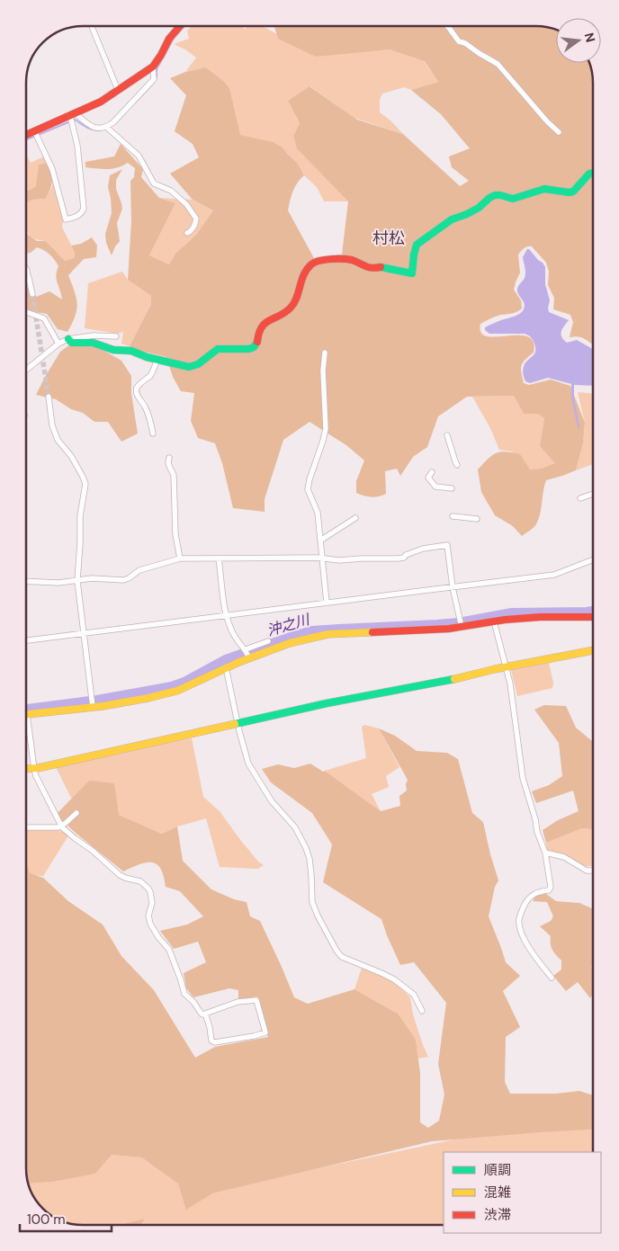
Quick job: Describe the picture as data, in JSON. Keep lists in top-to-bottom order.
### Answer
{
  "districts": ["村松"],
  "water": ["沖之川"],
  "legend": ["順調", "混雑", "渋滞"],
  "scale_bar": "100 m",
  "north": "right"
}
